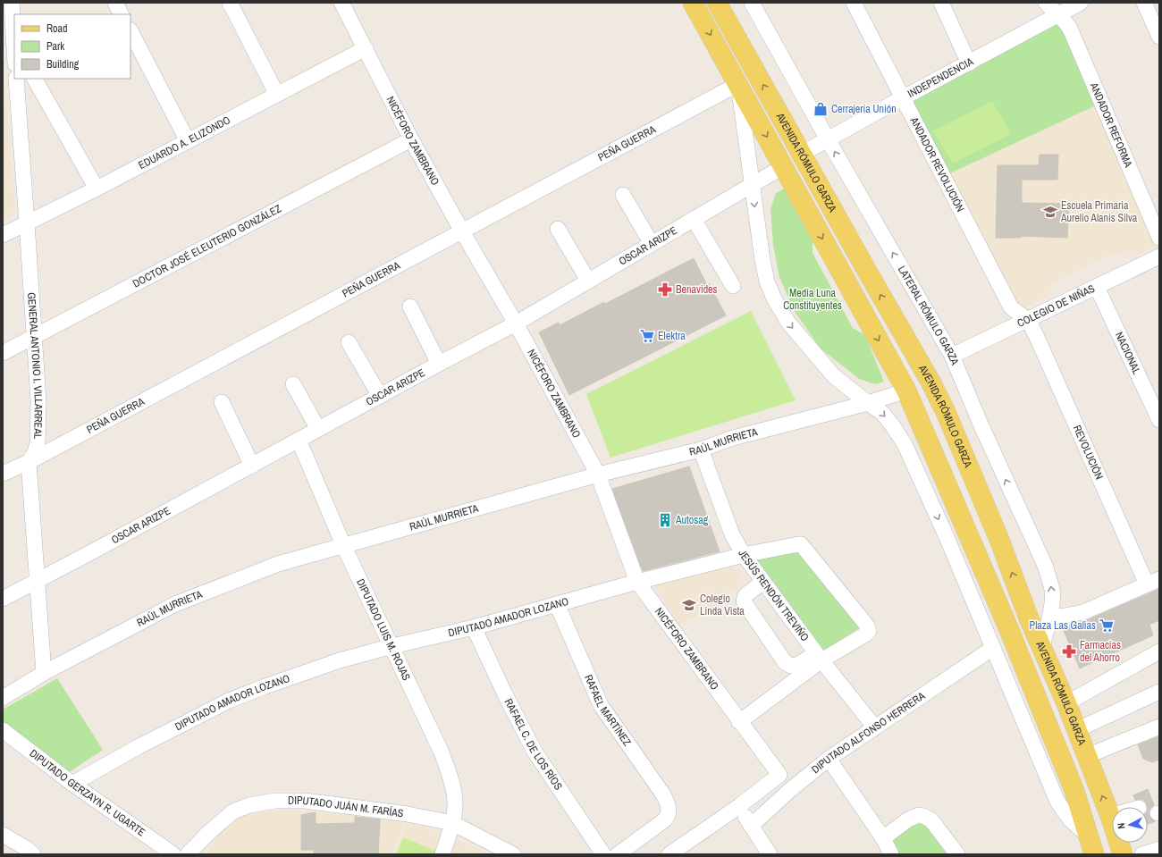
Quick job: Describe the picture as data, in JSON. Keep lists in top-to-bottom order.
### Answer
{
  "streets": {
    "main road": ["AVENIDA RÓMULO GARZA"],
    "street": [
      "INDEPENDENCIA",
      "ANDADOR REFORMA",
      "NICÉFORO ZAMBRANO",
      "EDUARDO A. ELIZONDO",
      "PEÑA GUERRA",
      "ANDADOR REVOLUCIÓN",
      "DOCTOR JOSÉ ELEUTERIO GONZÁLEZ",
      "OSCAR ARIZPE",
      "COLEGIO DE NIÑAS",
      "LATERAL RÓMULO GARZA",
      "NACIONAL",
      "GENERAL ANTONIO I. VILLARREAL",
      "RAÚL MURRIETA",
      "REVOLUCIÓN",
      "JESÚS RENDÓN TREVIÑO",
      "DIPUTADO AMADOR LOZANO",
      "DIPUTADO LUIS M. ROJAS",
      "RAFAEL MARTÍNEZ",
      "DIPUTADO ALFONSO HERRERA",
      "RAFAEL C. DE LOS RÍOS",
      "DIPUTADO GERZAYN R. UGARTE",
      "DIPUTADO JUÁN M. FARÍAS"
    ]
  },
  "crossings": [
    ["INDEPENDENCIA", "ANDADOR REFORMA"],
    ["INDEPENDENCIA", "AVENIDA RÓMULO GARZA"],
    ["INDEPENDENCIA", "ANDADOR REVOLUCIÓN"],
    ["INDEPENDENCIA", "LATERAL RÓMULO GARZA"],
    ["NICÉFORO ZAMBRANO", "EDUARDO A. ELIZONDO"],
    ["NICÉFORO ZAMBRANO", "PEÑA GUERRA"],
    ["NICÉFORO ZAMBRANO", "DOCTOR JOSÉ ELEUTERIO GONZÁLEZ"],
    ["NICÉFORO ZAMBRANO", "OSCAR ARIZPE"],
    ["NICÉFORO ZAMBRANO", "RAÚL MURRIETA"],
    ["NICÉFORO ZAMBRANO", "DIPUTADO AMADOR LOZANO"],
    ["EDUARDO A. ELIZONDO", "GENERAL ANTONIO I. VILLARREAL"],
    ["PEÑA GUERRA", "AVENIDA RÓMULO GARZA"],
    ["PEÑA GUERRA", "GENERAL ANTONIO I. VILLARREAL"],
    ["AVENIDA RÓMULO GARZA", "OSCAR ARIZPE"],
    ["AVENIDA RÓMULO GARZA", "LATERAL RÓMULO GARZA"],
    ["AVENIDA RÓMULO GARZA", "RAÚL MURRIETA"],
    ["AVENIDA RÓMULO GARZA", "DIPUTADO ALFONSO HERRERA"],
    ["ANDADOR REVOLUCIÓN", "COLEGIO DE NIÑAS"],
    ["ANDADOR REVOLUCIÓN", "REVOLUCIÓN"],
    ["DOCTOR JOSÉ ELEUTERIO GONZÁLEZ", "GENERAL ANTONIO I. VILLARREAL"],
    ["OSCAR ARIZPE", "GENERAL ANTONIO I. VILLARREAL"],
    ["OSCAR ARIZPE", "DIPUTADO LUIS M. ROJAS"],
    ["COLEGIO DE NIÑAS", "LATERAL RÓMULO GARZA"],
    ["COLEGIO DE NIÑAS", "NACIONAL"],
    ["COLEGIO DE NIÑAS", "REVOLUCIÓN"],
    ["GENERAL ANTONIO I. VILLARREAL", "RAÚL MURRIETA"],
    ["RAÚL MURRIETA", "JESÚS RENDÓN TREVIÑO"],
    ["RAÚL MURRIETA", "DIPUTADO LUIS M. ROJAS"],
    ["JESÚS RENDÓN TREVIÑO", "DIPUTADO AMADOR LOZANO"],
    ["JESÚS RENDÓN TREVIÑO", "DIPUTADO ALFONSO HERRERA"],
    ["DIPUTADO AMADOR LOZANO", "DIPUTADO LUIS M. ROJAS"],
    ["DIPUTADO AMADOR LOZANO", "RAFAEL MARTÍNEZ"],
    ["DIPUTADO AMADOR LOZANO", "RAFAEL C. DE LOS RÍOS"],
    ["DIPUTADO AMADOR LOZANO", "DIPUTADO GERZAYN R. UGARTE"],
    ["DIPUTADO LUIS M. ROJAS", "DIPUTADO JUÁN M. FARÍAS"]
  ],
  "one_way": ["LATERAL RÓMULO GARZA"],
  "parks": ["Media Luna Constituyentes"],
  "places": {
    "shop": ["Cerrajería Unión"],
    "school or university": ["Escuela Primaria Aurelio Alanis Silva", "Colegio Linda Vista"],
    "pharmacy": ["Benavides", "Farmacias del Ahorro"],
    "supermarket": ["Elektra", "Plaza Las Galias"],
    "building": ["Autosag"]
  },
  "legend": ["Road", "Park", "Building"],
  "north": "left"
}
